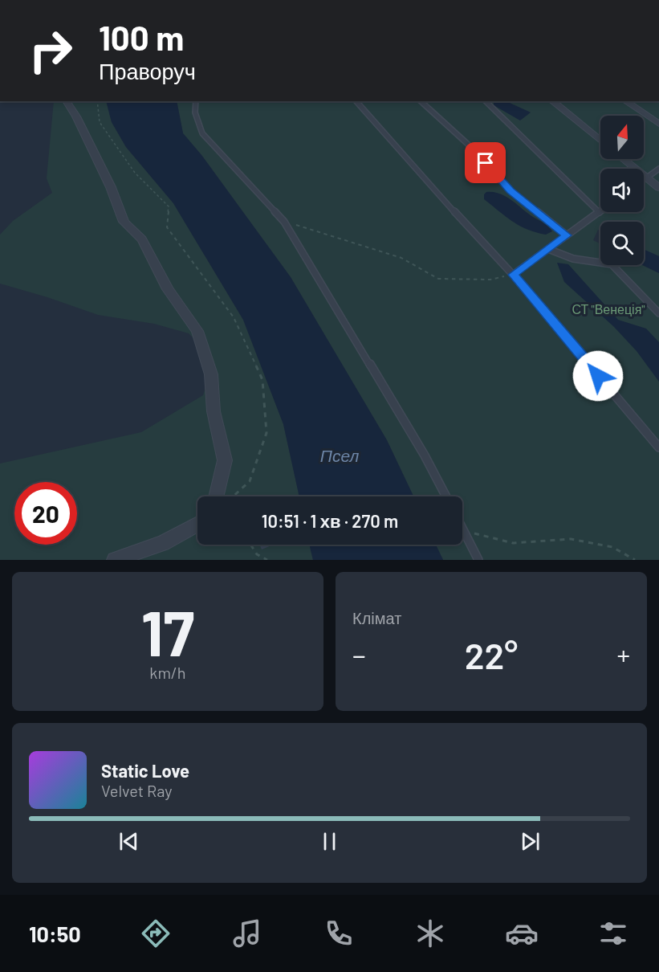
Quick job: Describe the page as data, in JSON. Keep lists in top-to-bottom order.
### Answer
{
  "water": ["Псел"],
  "parks": ["СТ \"Венеція\""],
  "north": "top",
  "page": {
    "turn": ["100 m", "Праворуч"],
    "limit": "20",
    "trip": "10:51 · 1 хв · 270 m",
    "tile": [
      ["17", "km/h"],
      "Клімат"
    ],
    "heat": ["−", "22°", "+"],
    "song": ["Static Love", "Velvet Ray"],
    "tabs": "10:50"
  }
}
